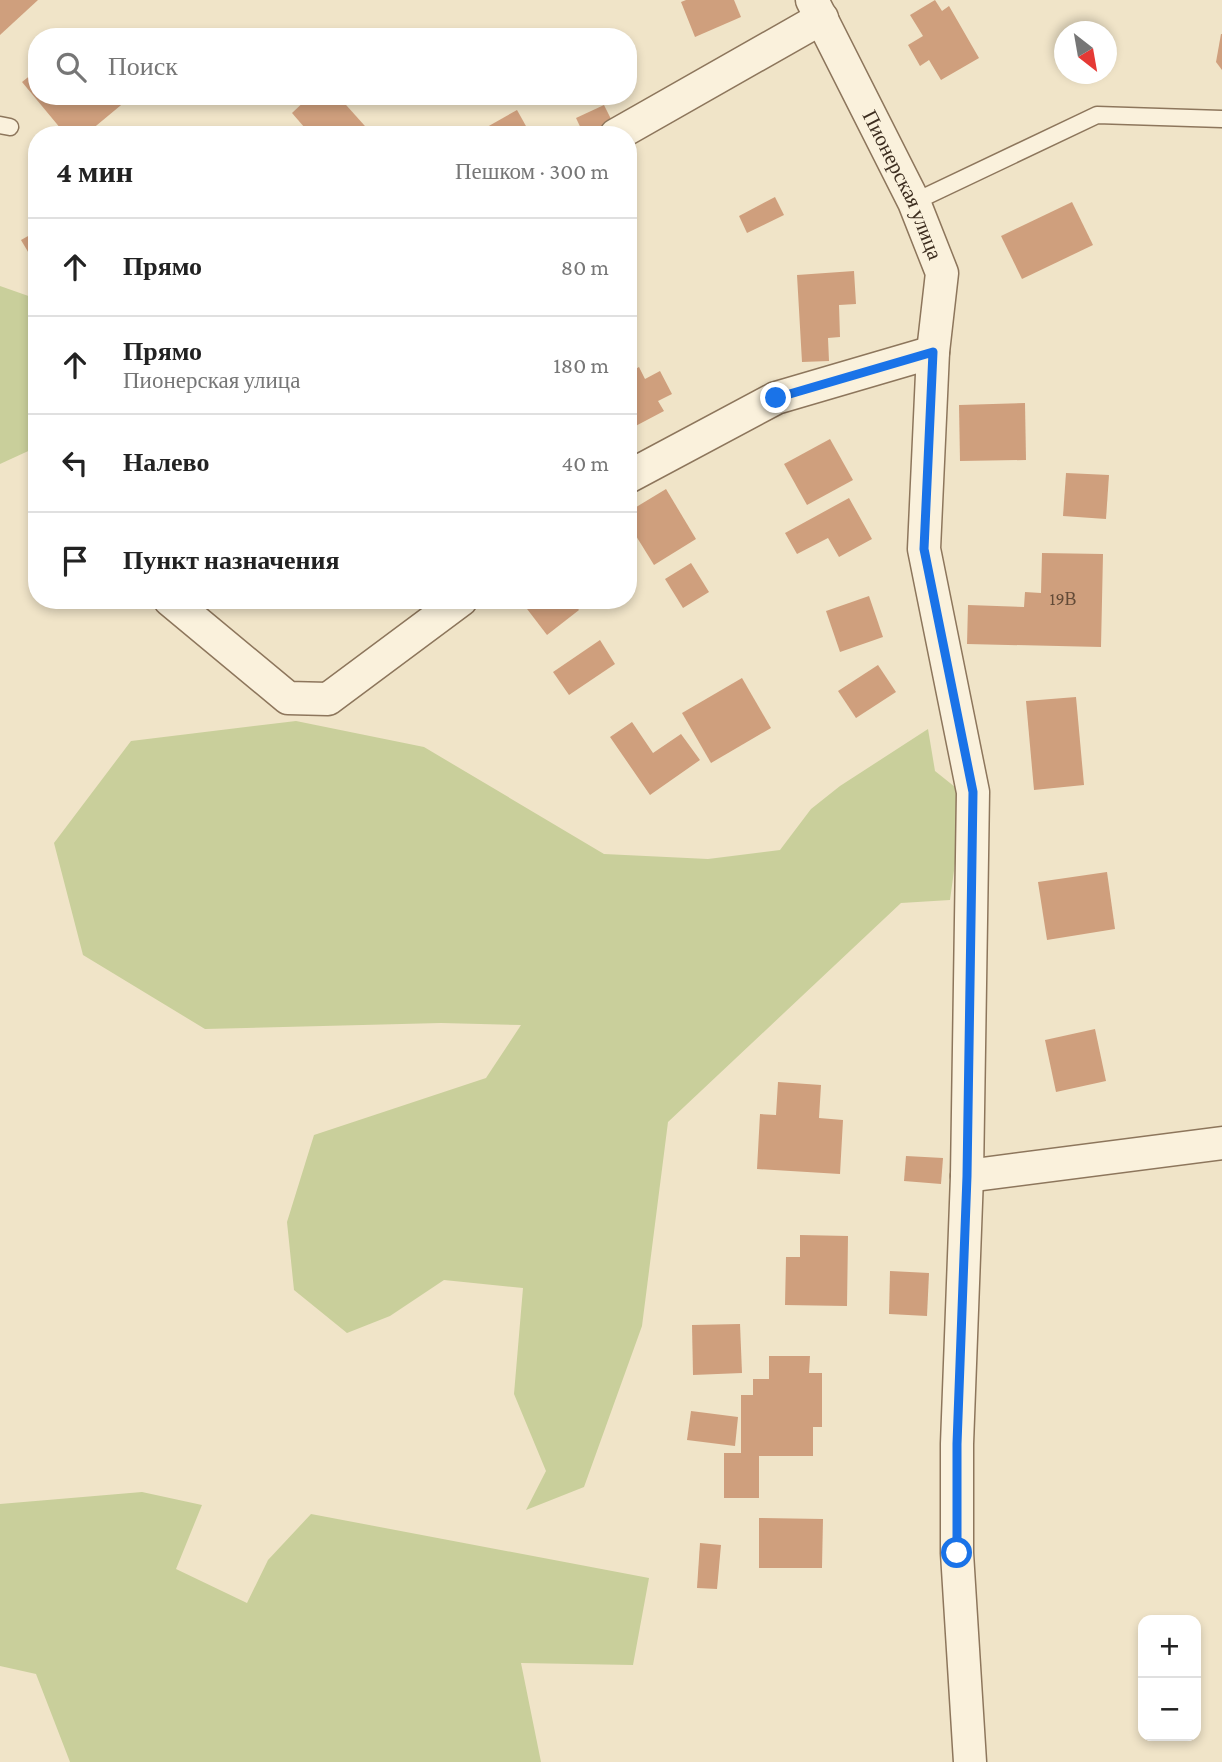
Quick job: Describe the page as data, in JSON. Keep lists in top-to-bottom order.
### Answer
{
  "streets": {
    "street": ["Пионерская улица"]
  },
  "house_numbers": ["19В"],
  "north": "bottom right",
  "page": {
    "search": "Поиск",
    "heading": ["4 мин", "Пешком · 300 m"],
    "list": [
      ["Прямо", "80 m"],
      ["Прямо", "Пионерская улица", "180 m"],
      ["Налево", "40 m"],
      "Пункт назначения"
    ],
    "map_buttons": ["+", "−"]
  }
}
